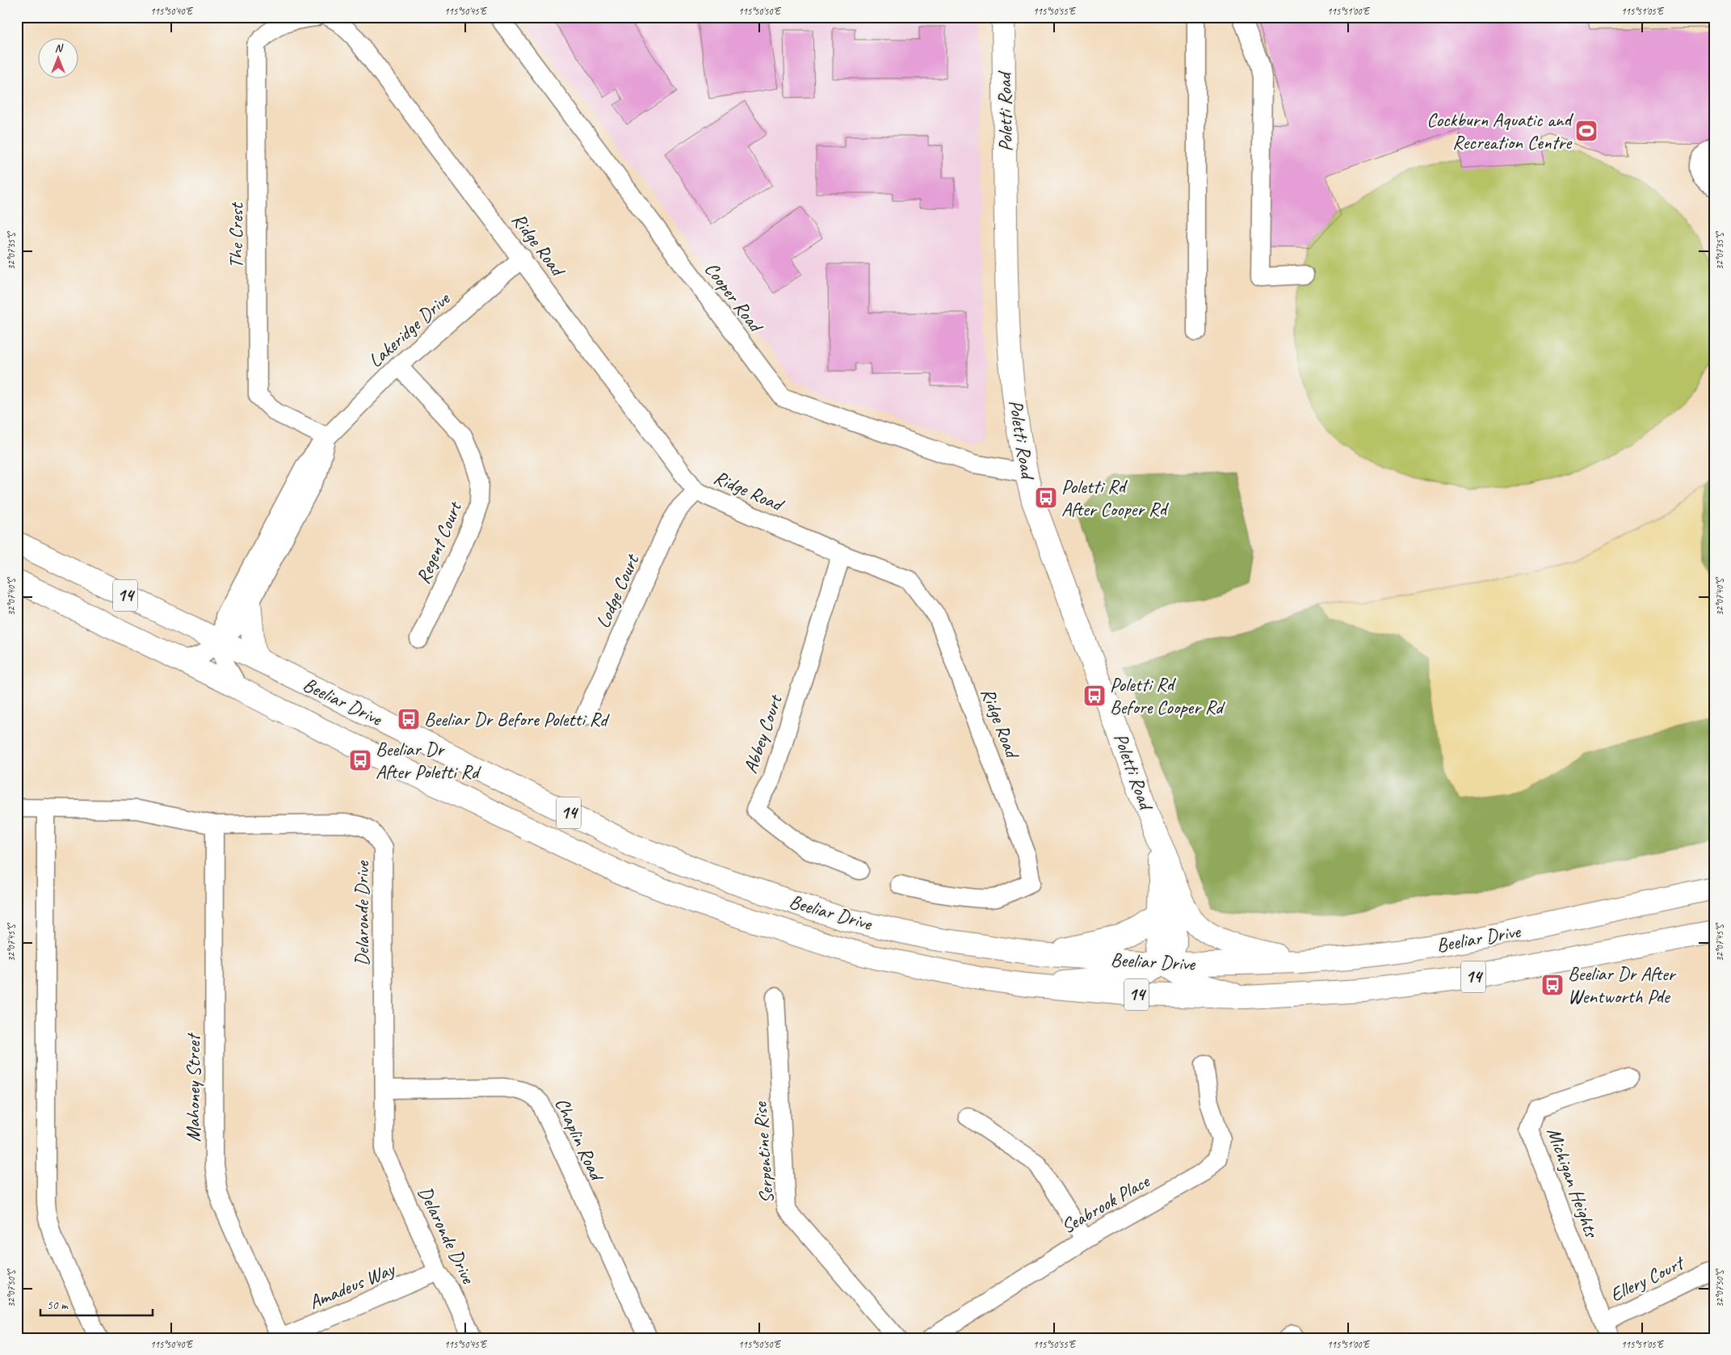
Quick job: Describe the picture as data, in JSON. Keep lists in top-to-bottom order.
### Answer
{
  "streets": {
    "main road": ["Poletti Road", "14", "Beeliar Drive"],
    "street": [
      "The Crest",
      "Ridge Road",
      "Cooper Road",
      "Lakeridge Drive",
      "Regent Court",
      "Lodge Court",
      "Abbey Court",
      "Delaronde Drive",
      "Mahoney Street",
      "Chaplin Road",
      "Serpentine Rise",
      "Michigan Heights",
      "Seabrook Place",
      "Ellery Court",
      "Amadeus Way"
    ]
  },
  "crossings": [
    ["Poletti Road", "Cooper Road"],
    ["Poletti Road", "Beeliar Drive"],
    ["The Crest", "Lakeridge Drive"],
    ["Ridge Road", "Lakeridge Drive"],
    ["Ridge Road", "Lodge Court"],
    ["Ridge Road", "Abbey Court"],
    ["Lakeridge Drive", "Regent Court"],
    ["Lakeridge Drive", "Beeliar Drive"],
    ["Delaronde Drive", "Mahoney Street"],
    ["Delaronde Drive", "Chaplin Road"],
    ["Delaronde Drive", "Amadeus Way"],
    ["Mahoney Street", "Amadeus Way"],
    ["Michigan Heights", "Ellery Court"]
  ],
  "places": {
    "sports": ["Cockburn Aquatic and Recreation Centre"],
    "bus stop": [
      "Poletti Rd After Cooper Rd",
      "Poletti Rd Before Cooper Rd",
      "Beeliar Dr Before Poletti Rd",
      "Beeliar Dr After Poletti Rd",
      "Beeliar Dr After Wentworth Pde"
    ]
  },
  "scale_bar": "50 m",
  "north": "top",
  "coordinates": [
    "115°50'40\"E",
    "115°50'45\"E",
    "115°50'50\"E",
    "115°50'55\"E",
    "115°51'00\"E",
    "115°51'05\"E",
    "32°07'35\"S",
    "32°07'40\"S",
    "32°07'45\"S",
    "32°07'50\"S"
  ]
}
